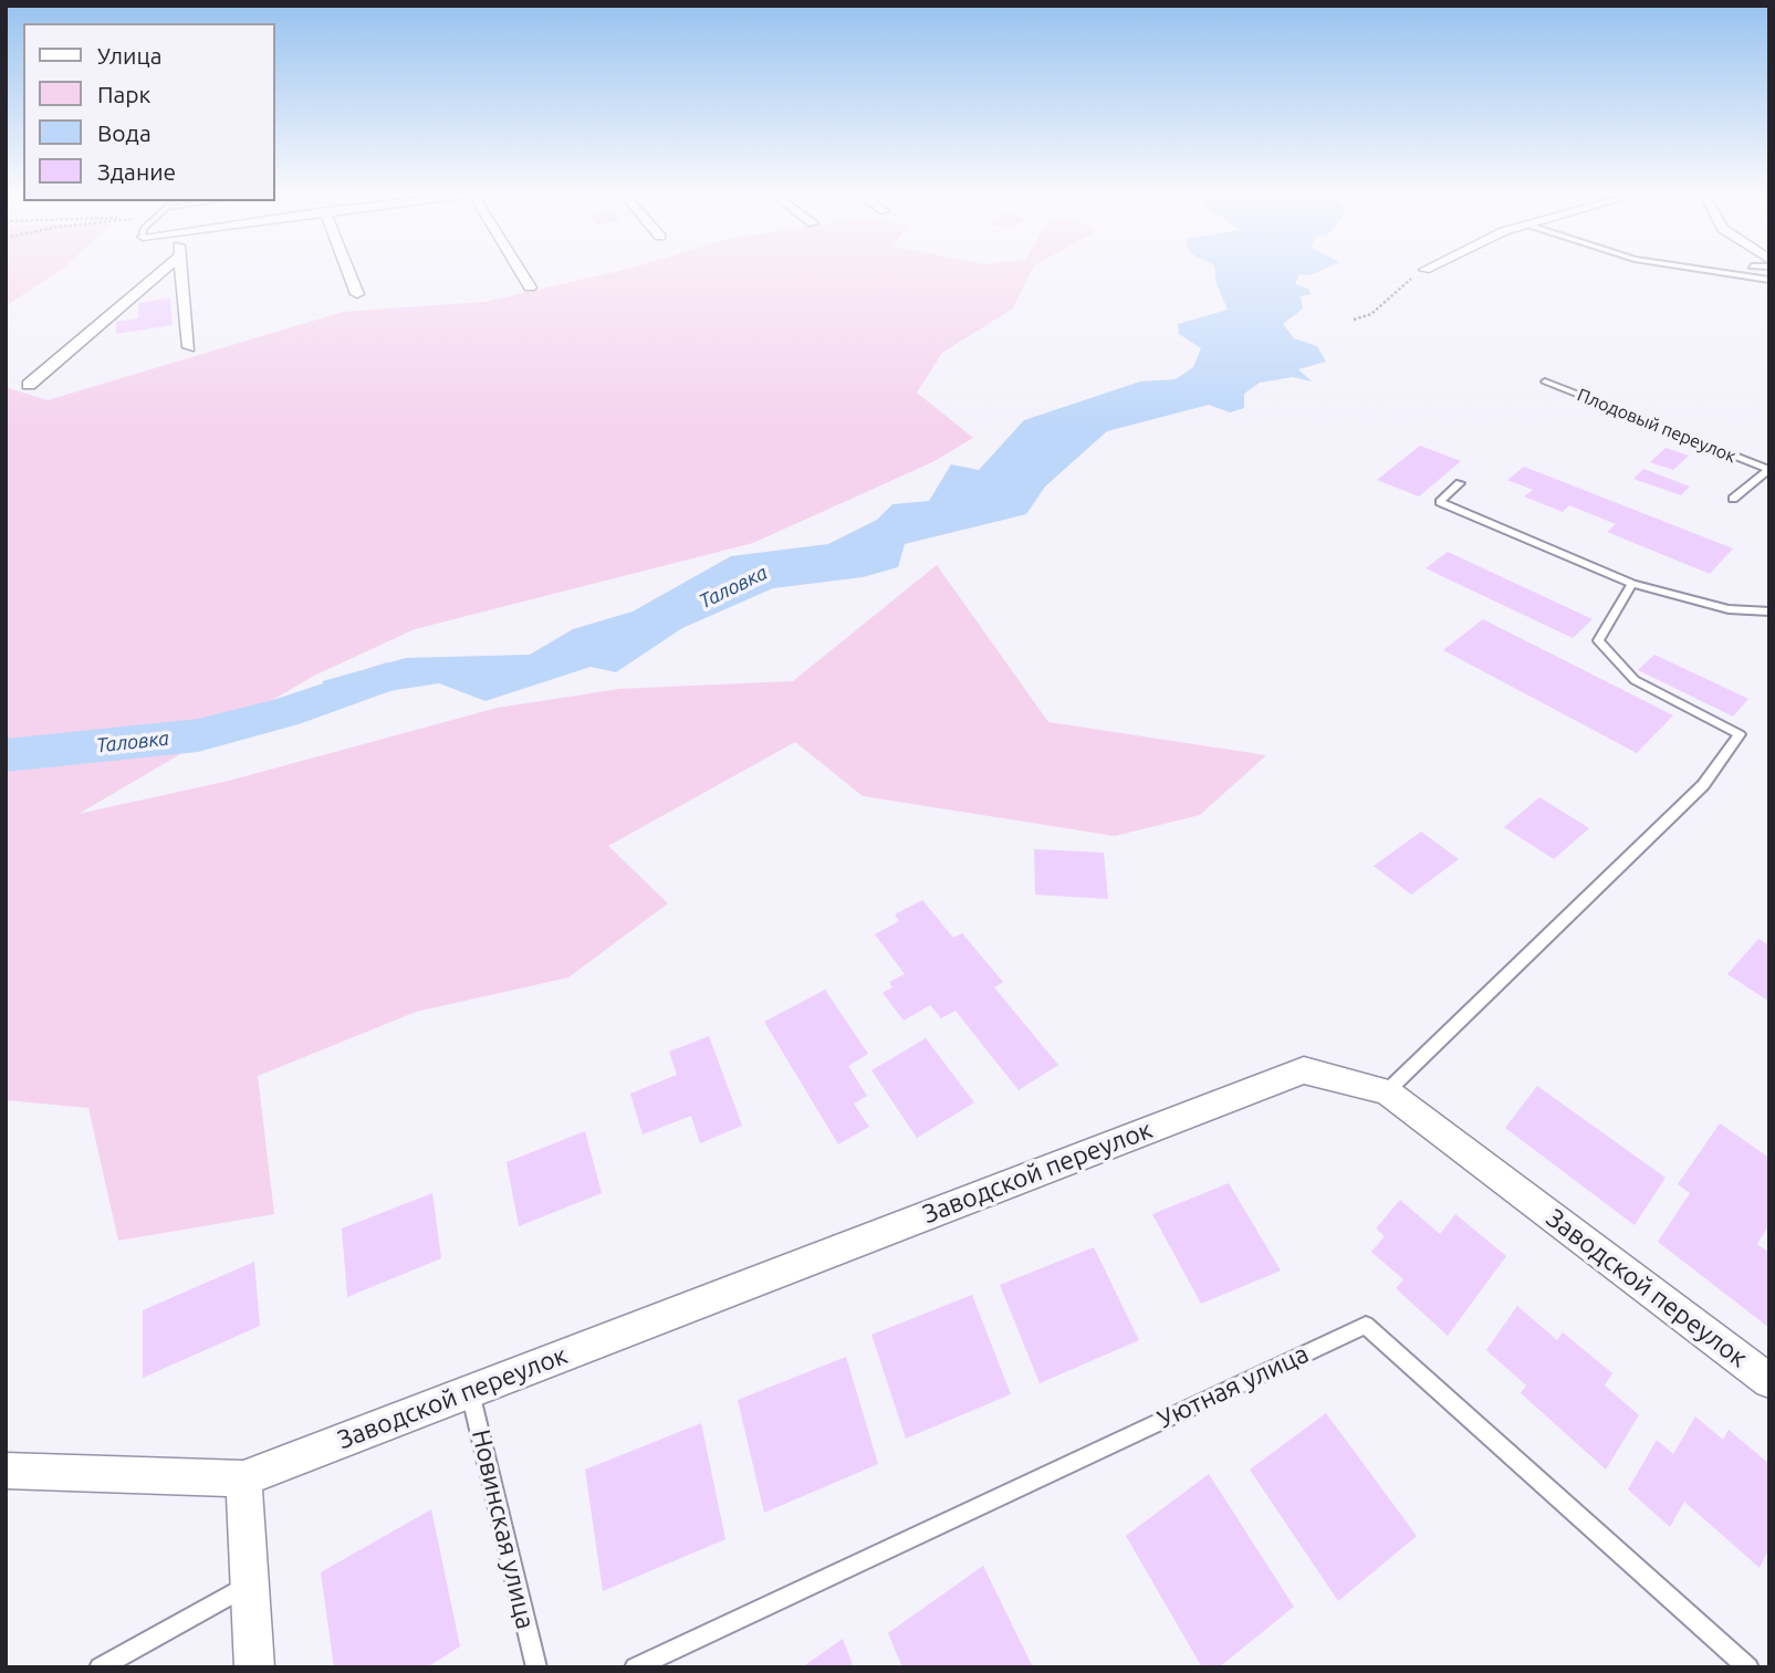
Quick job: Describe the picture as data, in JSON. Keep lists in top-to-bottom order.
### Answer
{
  "streets": {
    "street": ["Заводской переулок"],
    "lane": ["Плодовый переулок", "Уютная улица", "Новинская улица"]
  },
  "crossings": [
    ["Заводской переулок", "Новинская улица"]
  ],
  "water": ["Таловка"],
  "legend": [
    "Улица",
    "Парк",
    "Вода",
    "Здание"
  ]
}
